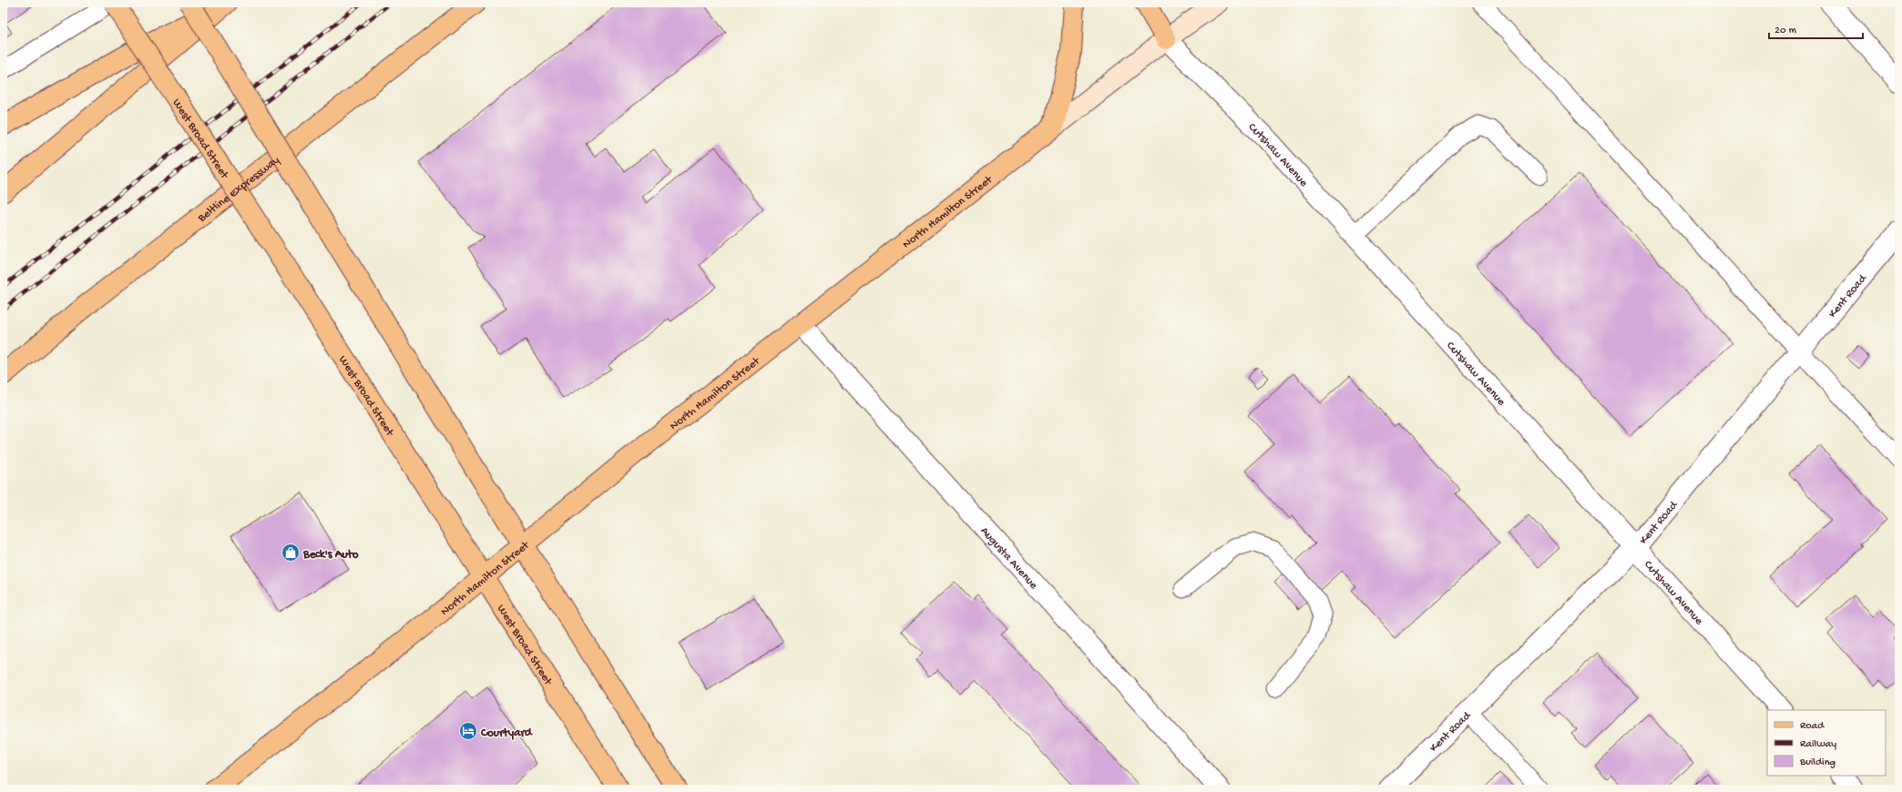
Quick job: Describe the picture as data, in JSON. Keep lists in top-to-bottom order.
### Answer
{
  "streets": {
    "main road": ["West Broad Street", "Beltline Expressway", "North Hamilton Street"],
    "street": ["Cutshaw Avenue", "Kent Road", "Augusta Avenue"]
  },
  "crossings": [
    ["West Broad Street", "North Hamilton Street"],
    ["Cutshaw Avenue", "North Hamilton Street"],
    ["Cutshaw Avenue", "Kent Road"],
    ["North Hamilton Street", "Augusta Avenue"]
  ],
  "places": {
    "shop": ["Beck's Auto"],
    "hotel": ["Courtyard"]
  },
  "legend": ["Road", "Railway", "Building"],
  "scale_bar": "20 m"
}
